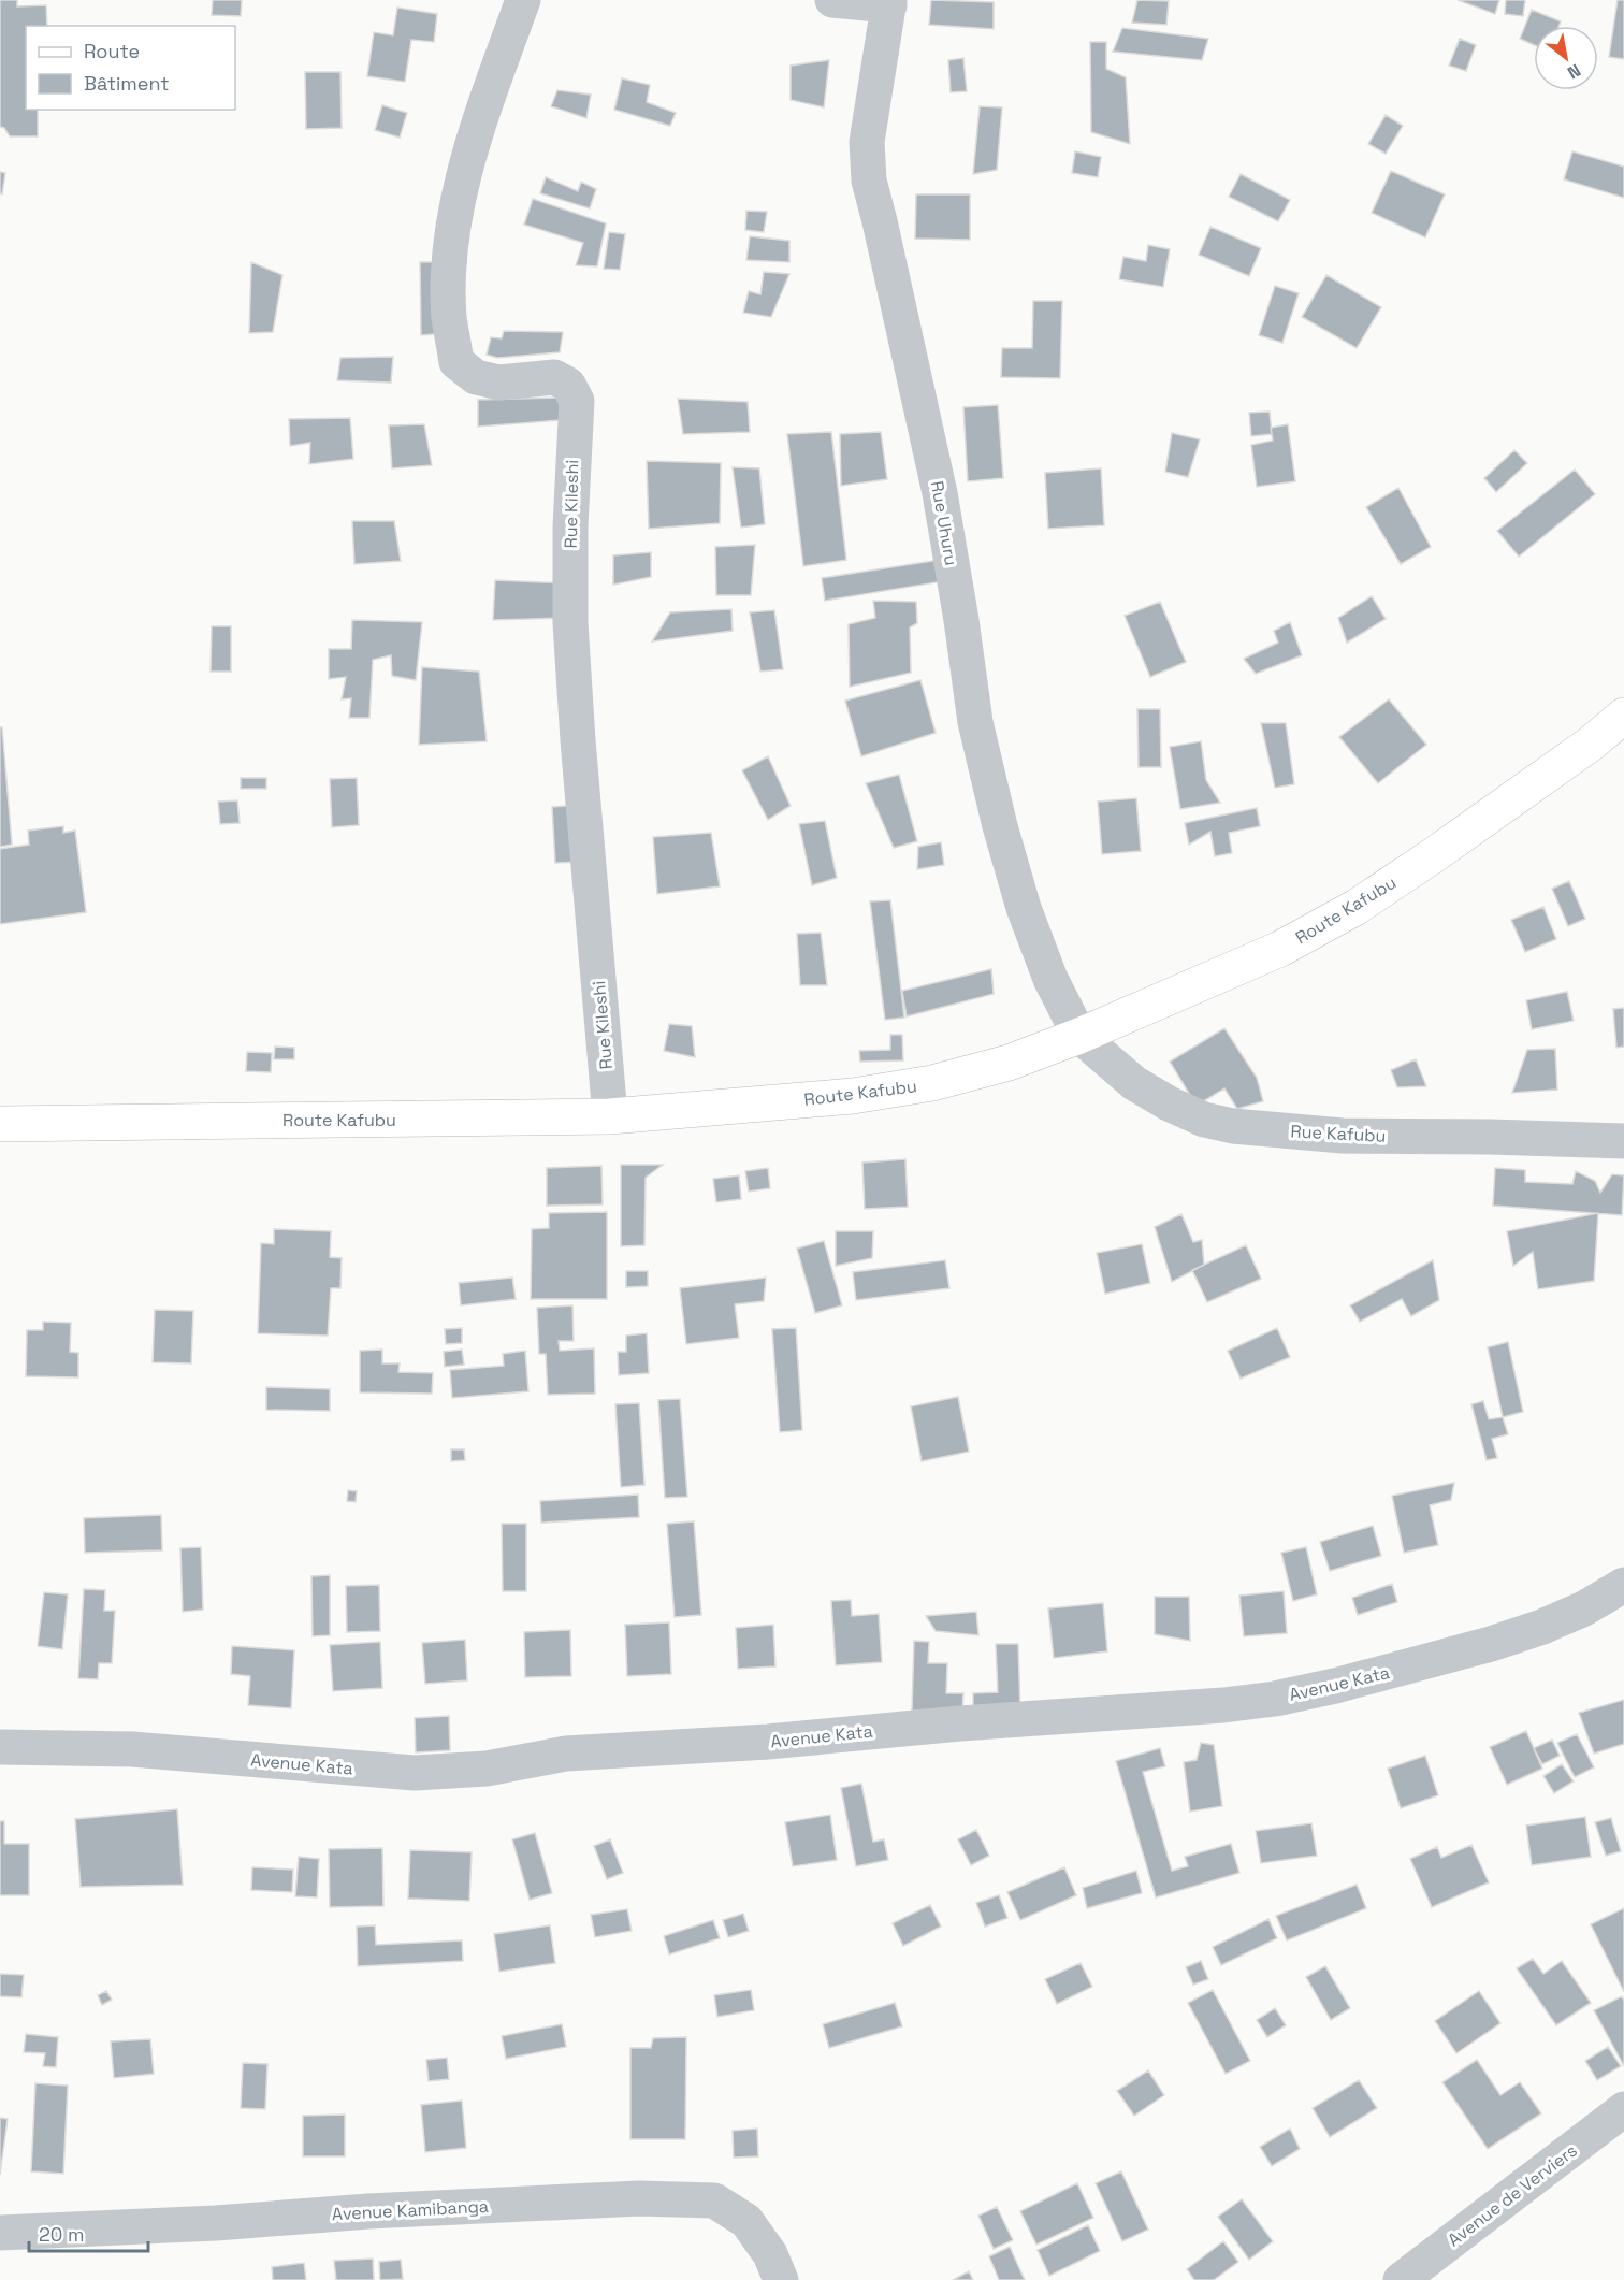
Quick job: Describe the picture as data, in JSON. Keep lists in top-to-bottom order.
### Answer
{
  "streets": {
    "main road": ["Route Kafubu"],
    "street": [
      "Rue Kileshi",
      "Rue Uhuru",
      "Rue Kafubu",
      "Avenue Kata",
      "Avenue de Verviers",
      "Avenue Kamibanga"
    ]
  },
  "crossings": [
    ["Rue Kileshi", "Route Kafubu"],
    ["Rue Uhuru", "Route Kafubu"],
    ["Rue Uhuru", "Rue Kafubu"],
    ["Route Kafubu", "Rue Kafubu"]
  ],
  "legend": ["Route", "Bâtiment"],
  "scale_bar": "20 m",
  "north": "bottom right"
}
